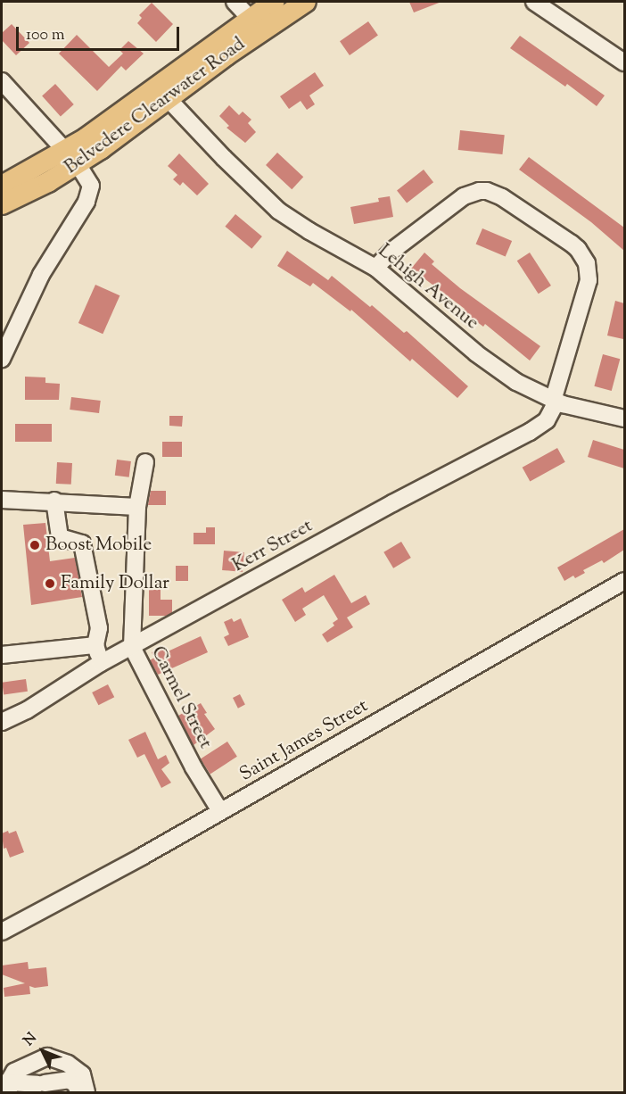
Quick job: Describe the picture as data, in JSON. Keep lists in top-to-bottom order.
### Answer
{
  "streets": {
    "main road": ["Belvedere Clearwater Road"],
    "street": [
      "Lehigh Avenue",
      "Kerr Street",
      "Carmel Street",
      "Saint James Street"
    ]
  },
  "crossings": [
    ["Belvedere Clearwater Road", "Lehigh Avenue"],
    ["Lehigh Avenue", "Kerr Street"],
    ["Kerr Street", "Carmel Street"],
    ["Carmel Street", "Saint James Street"]
  ],
  "places": ["Boost Mobile", "Family Dollar"],
  "scale_bar": "100 m",
  "north": "top left"
}
